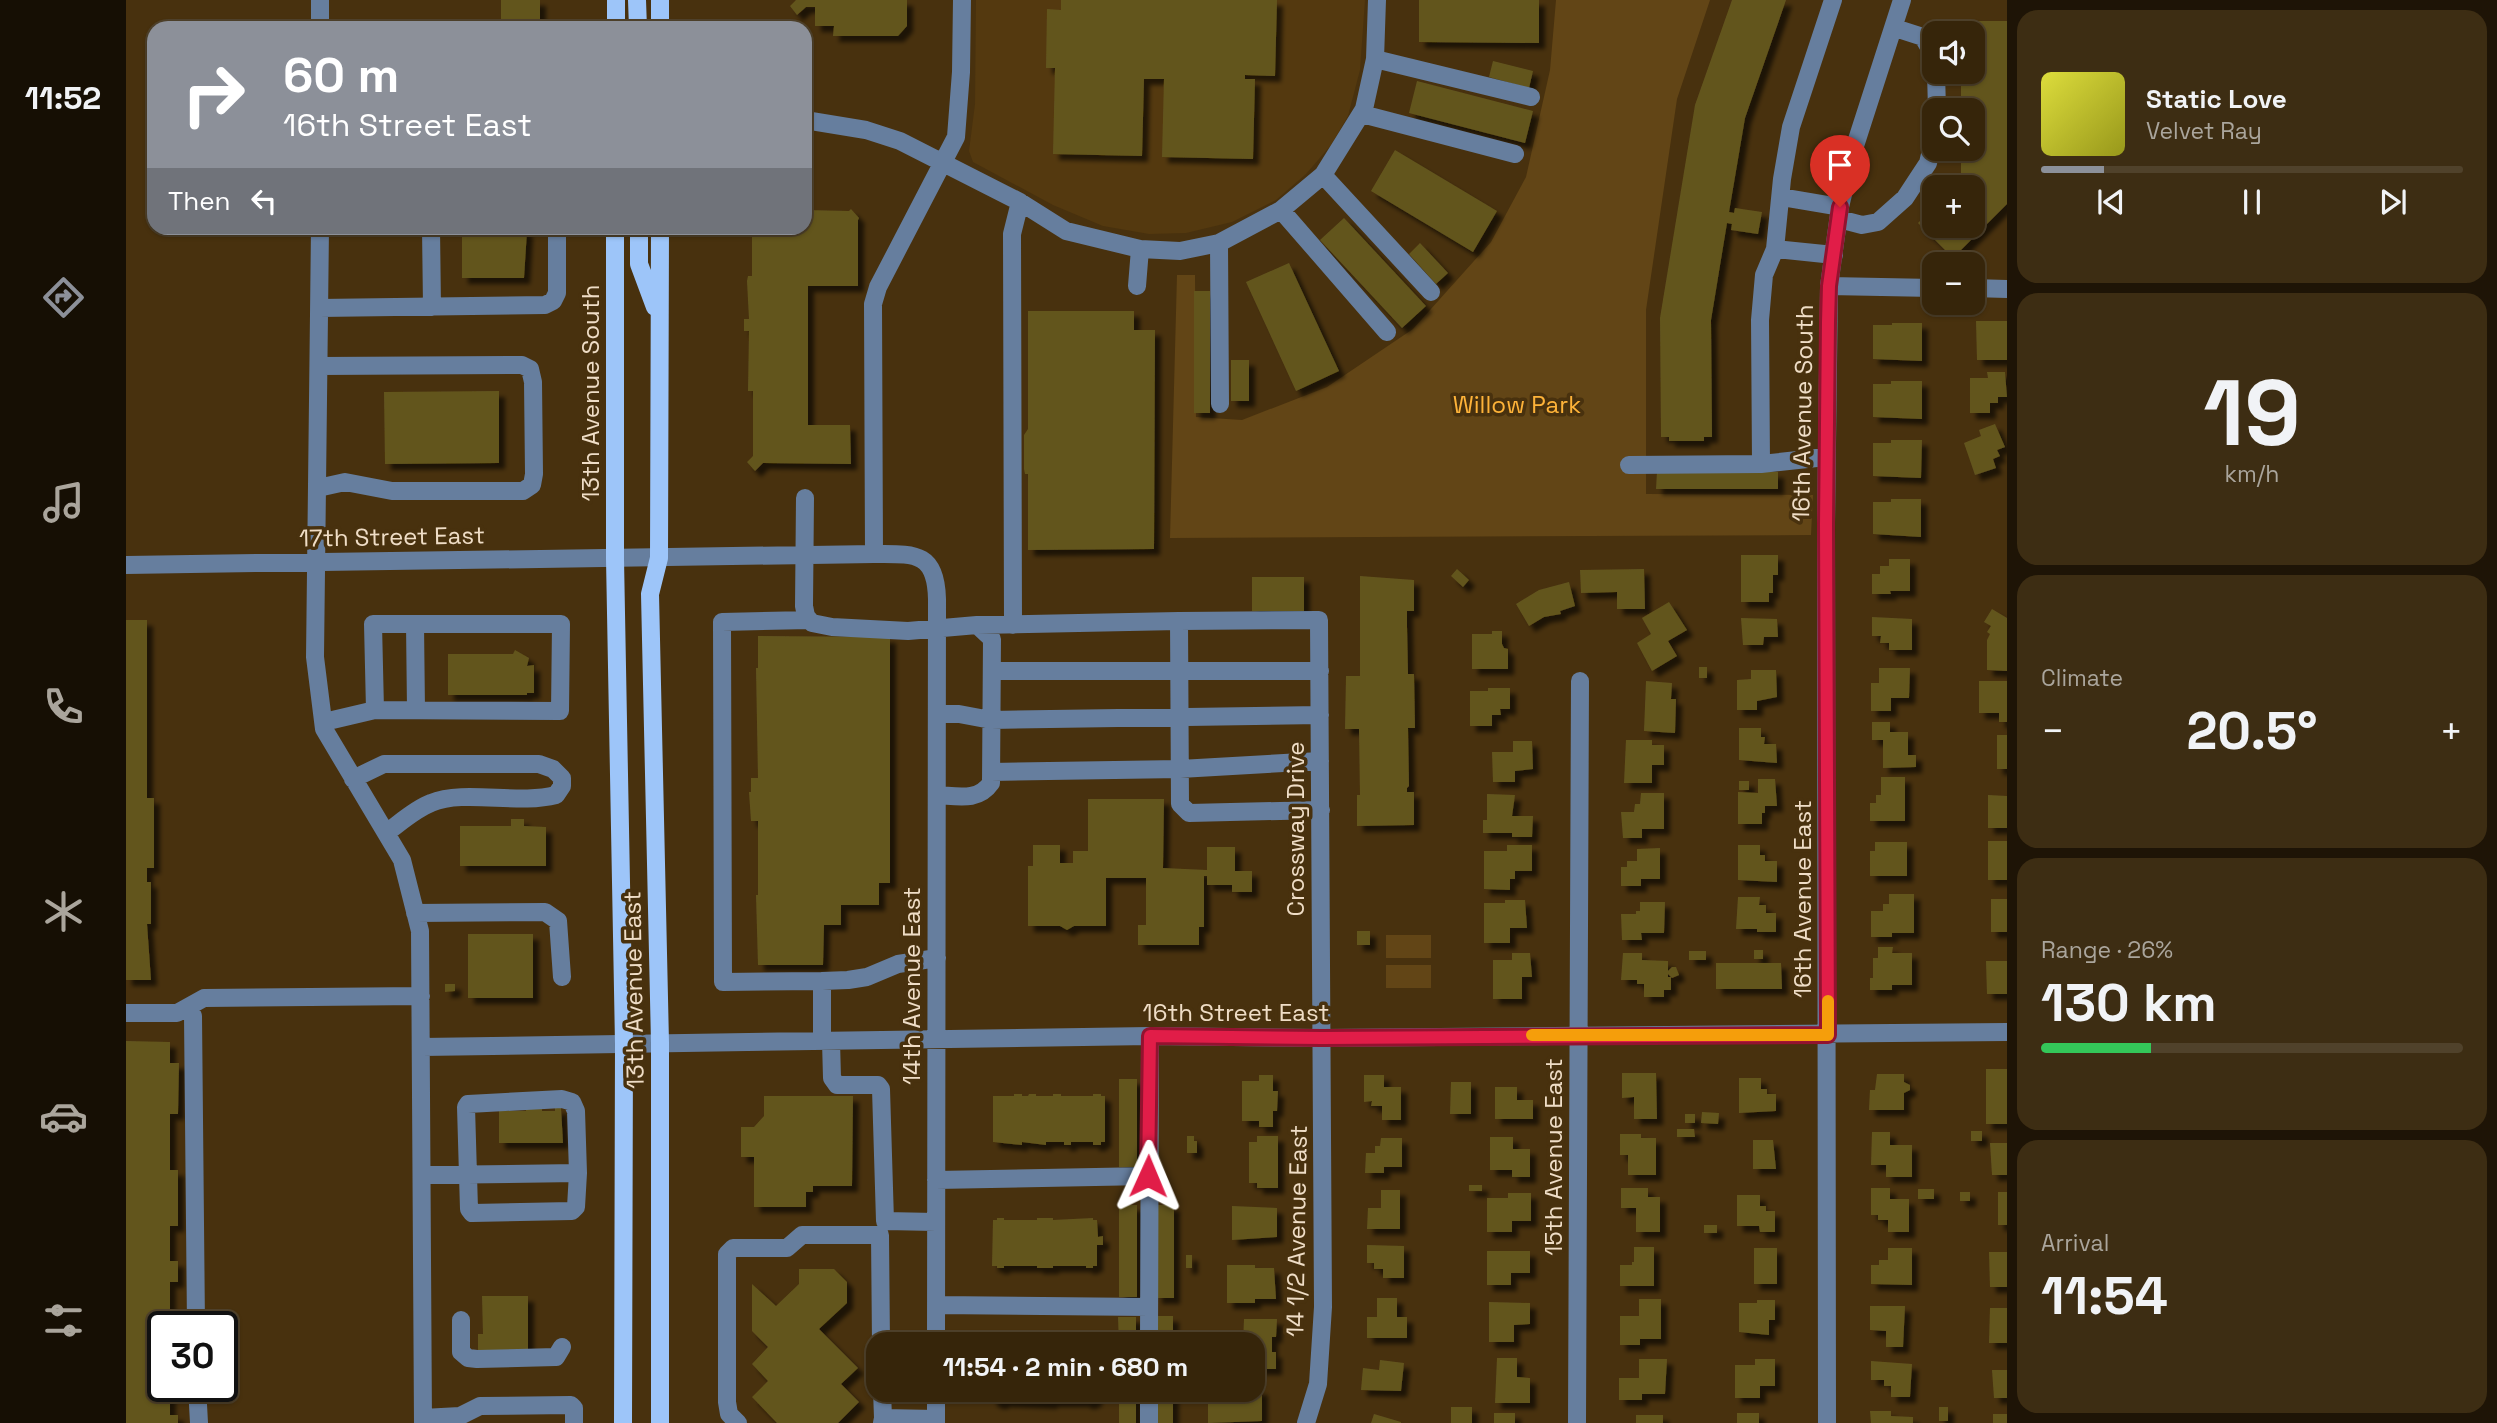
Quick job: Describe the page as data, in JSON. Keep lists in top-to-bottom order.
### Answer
{
  "streets": {
    "main road": ["13th Avenue South", "13th Avenue East"],
    "street": [
      "16th Avenue South",
      "17th Street East",
      "Crossway Drive",
      "16th Avenue East",
      "14th Avenue East",
      "16th Street East",
      "15th Avenue East",
      "14 1/2 Avenue East"
    ]
  },
  "crossings": [
    ["13th Avenue South", "17th Street East"],
    ["13th Avenue South", "13th Avenue East"],
    ["16th Avenue South", "16th Avenue East"],
    ["17th Street East", "14th Avenue East"],
    ["17th Street East", "13th Avenue East"],
    ["Crossway Drive", "16th Street East"],
    ["Crossway Drive", "14 1/2 Avenue East"],
    ["16th Avenue East", "16th Street East"],
    ["14th Avenue East", "16th Street East"],
    ["13th Avenue East", "16th Street East"],
    ["16th Street East", "15th Avenue East"],
    ["16th Street East", "14 1/2 Avenue East"]
  ],
  "parks": ["Willow Park"],
  "page": {
    "tabs": "11:52",
    "map_buttons": ["+", "−"],
    "turn": ["60 m", "16th Street East"],
    "song": ["Static Love", "Velvet Ray"],
    "then": "Then",
    "tile": [
      ["19", "km/h"],
      "Climate",
      ["Range · 26%", "130 km"],
      ["Arrival", "11:54"]
    ],
    "heat": ["−", "20.5°", "+"],
    "limit": "30",
    "trip": "11:54 · 2 min · 680 m"
  }
}
